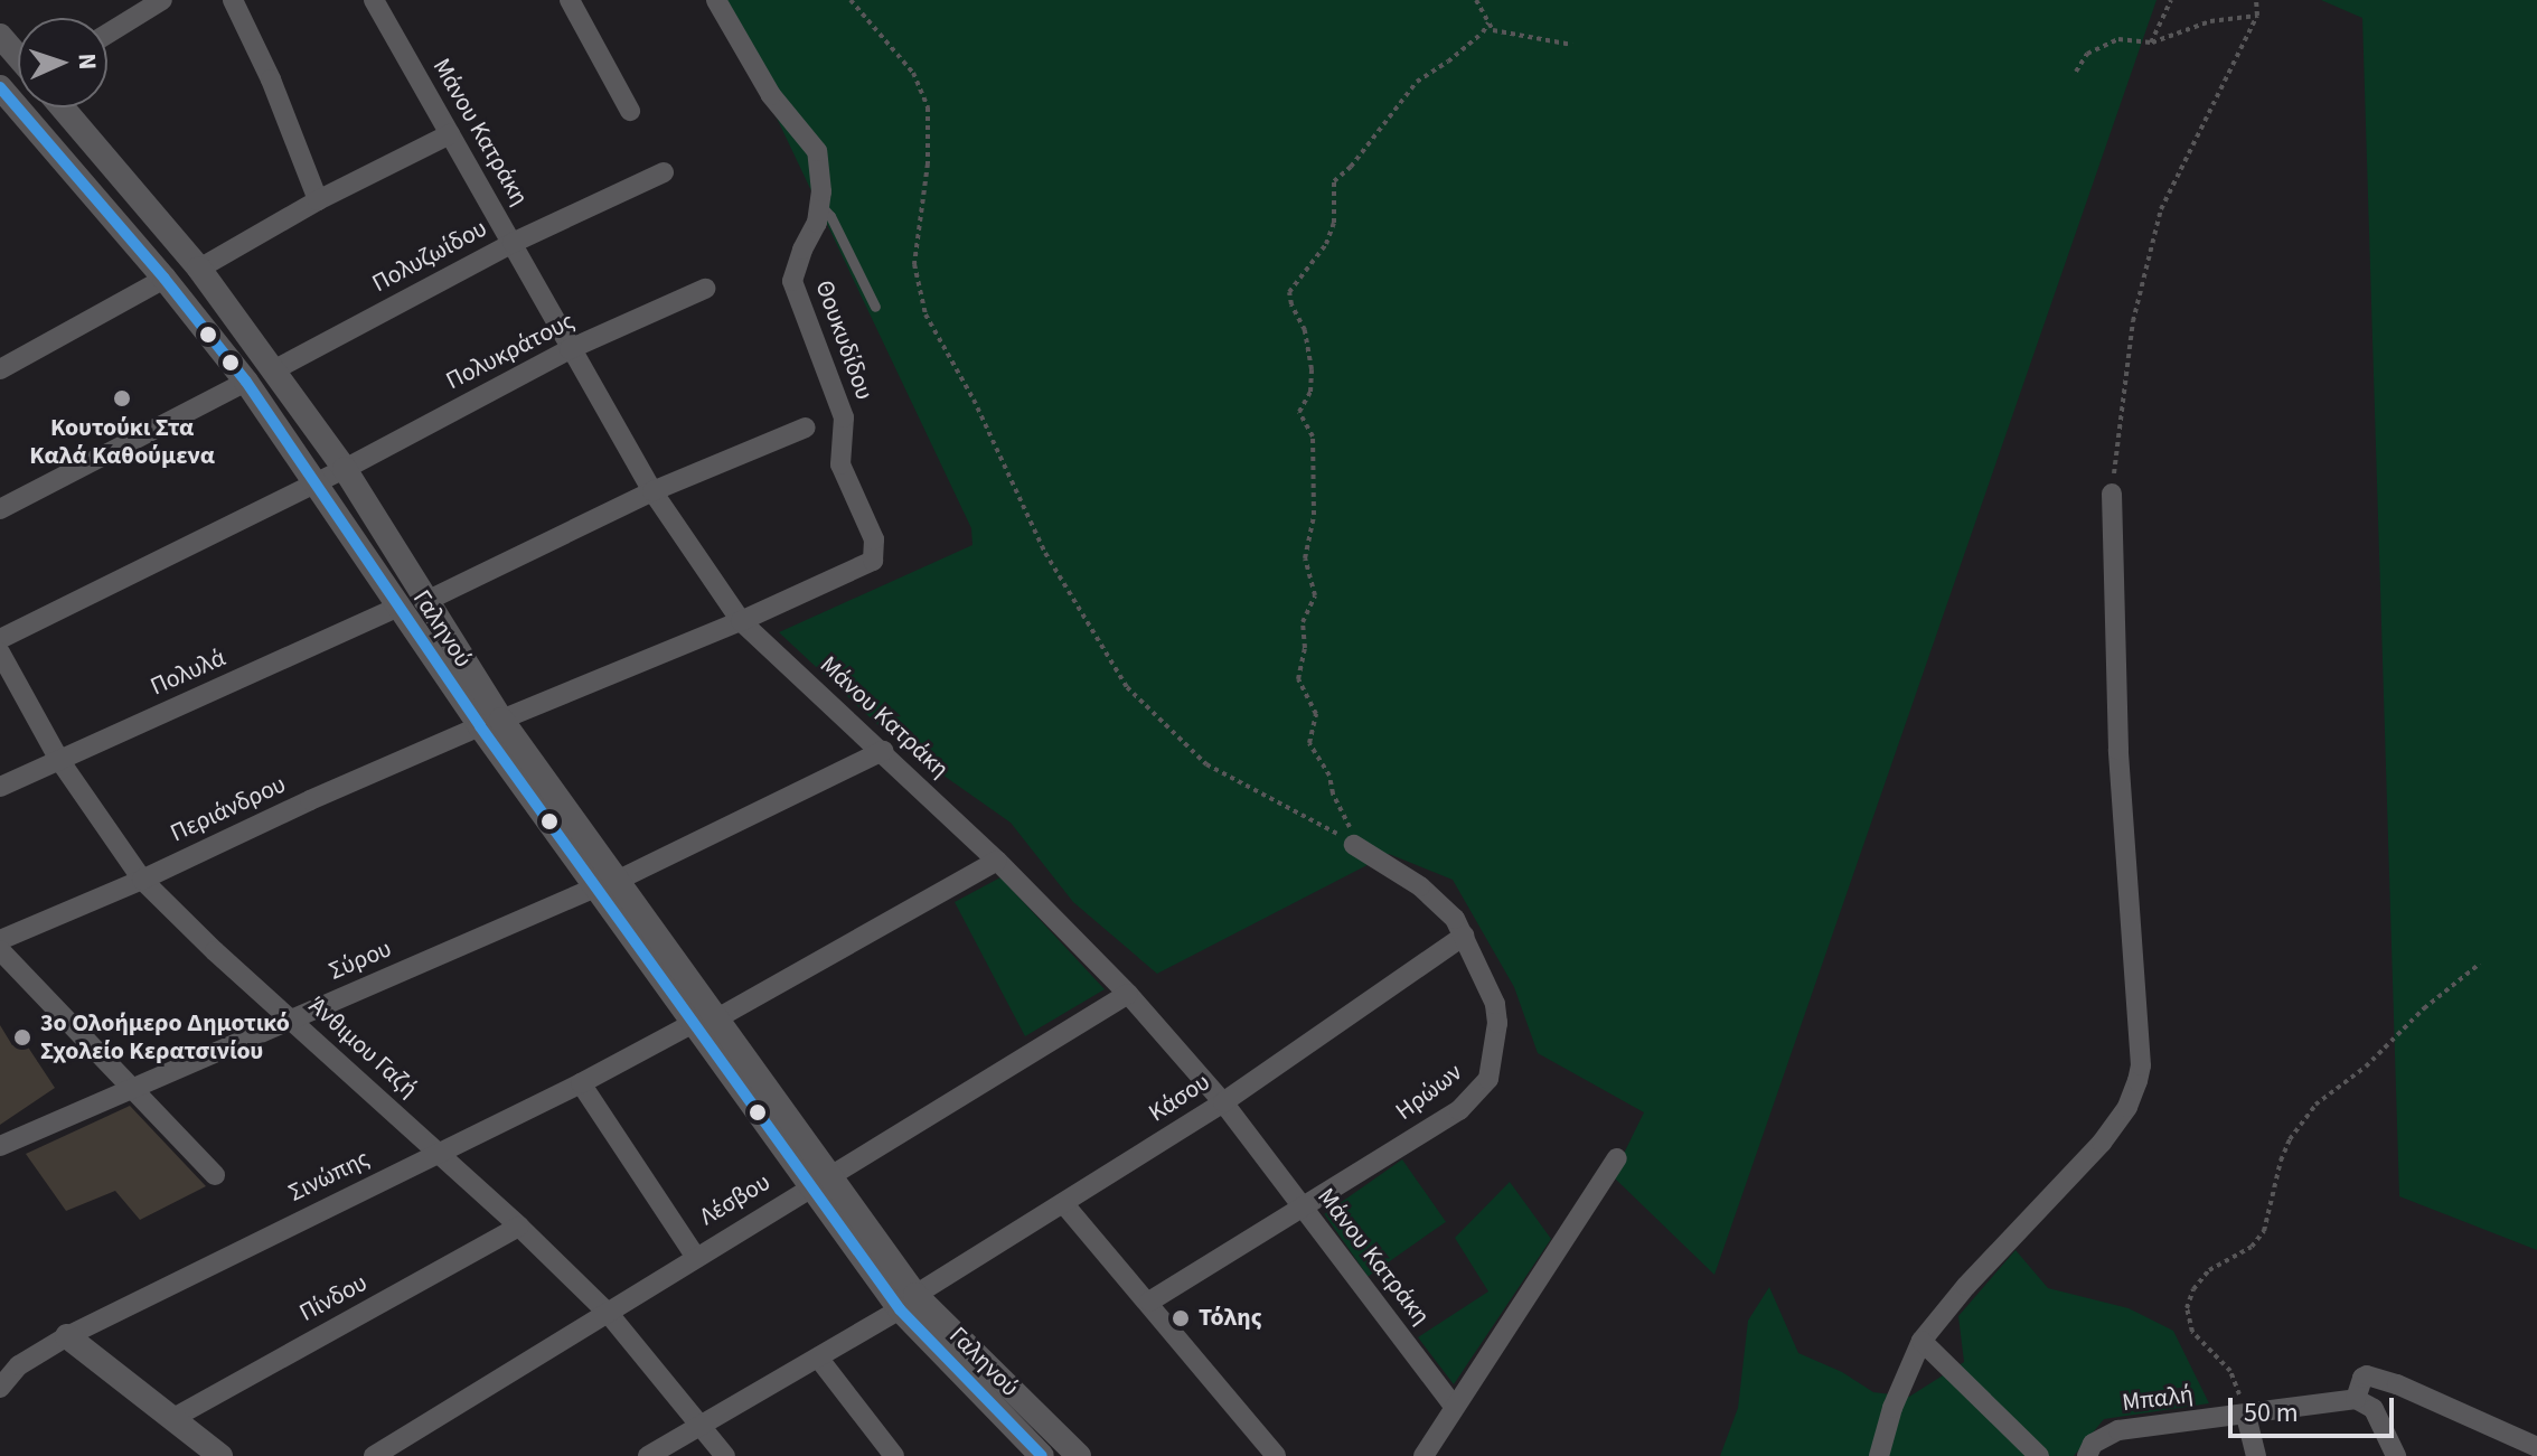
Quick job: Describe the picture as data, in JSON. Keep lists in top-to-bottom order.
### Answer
{
  "streets": {
    "street": [
      "Μάνου Κατράκη",
      "Πολυζωίδου",
      "Θουκυδίδου",
      "Πολυκράτους",
      "Γαληνού",
      "Πολυλά",
      "Περιάνδρου",
      "Σύρου",
      "Άνθιμου Γαζή",
      "Ηρώων",
      "Κάσου",
      "Σινώπης",
      "Λέσβου",
      "Πίνδου",
      "Μπαλή"
    ]
  },
  "crossings": [
    ["Μάνου Κατράκη", "Πολυζωίδου"],
    ["Μάνου Κατράκη", "Θουκυδίδου"],
    ["Μάνου Κατράκη", "Πολυκράτους"],
    ["Μάνου Κατράκη", "Περιάνδρου"],
    ["Μάνου Κατράκη", "Σύρου"],
    ["Μάνου Κατράκη", "Ηρώων"],
    ["Μάνου Κατράκη", "Κάσου"],
    ["Μάνου Κατράκη", "Σινώπης"],
    ["Μάνου Κατράκη", "Λέσβου"],
    ["Πολυζωίδου", "Γαληνού"],
    ["Θουκυδίδου", "Περιάνδρου"],
    ["Πολυκράτους", "Γαληνού"],
    ["Γαληνού", "Πολυλά"],
    ["Γαληνού", "Περιάνδρου"],
    ["Γαληνού", "Σύρου"],
    ["Γαληνού", "Κάσου"],
    ["Γαληνού", "Σινώπης"],
    ["Γαληνού", "Λέσβου"],
    ["Πολυλά", "Άνθιμου Γαζή"],
    ["Περιάνδρου", "Άνθιμου Γαζή"],
    ["Σύρου", "Άνθιμου Γαζή"],
    ["Άνθιμου Γαζή", "Κάσου"],
    ["Άνθιμου Γαζή", "Σινώπης"],
    ["Άνθιμου Γαζή", "Λέσβου"],
    ["Άνθιμου Γαζή", "Πίνδου"],
    ["Ηρώων", "Κάσου"]
  ],
  "places": ["Κουτούκι Στα Καλά Καθούμενα", "3ο Ολοήμερο Δημοτικό Σχολείο Κερατσινίου", "Τόλης"],
  "scale_bar": "50 m",
  "north": "right"
}
